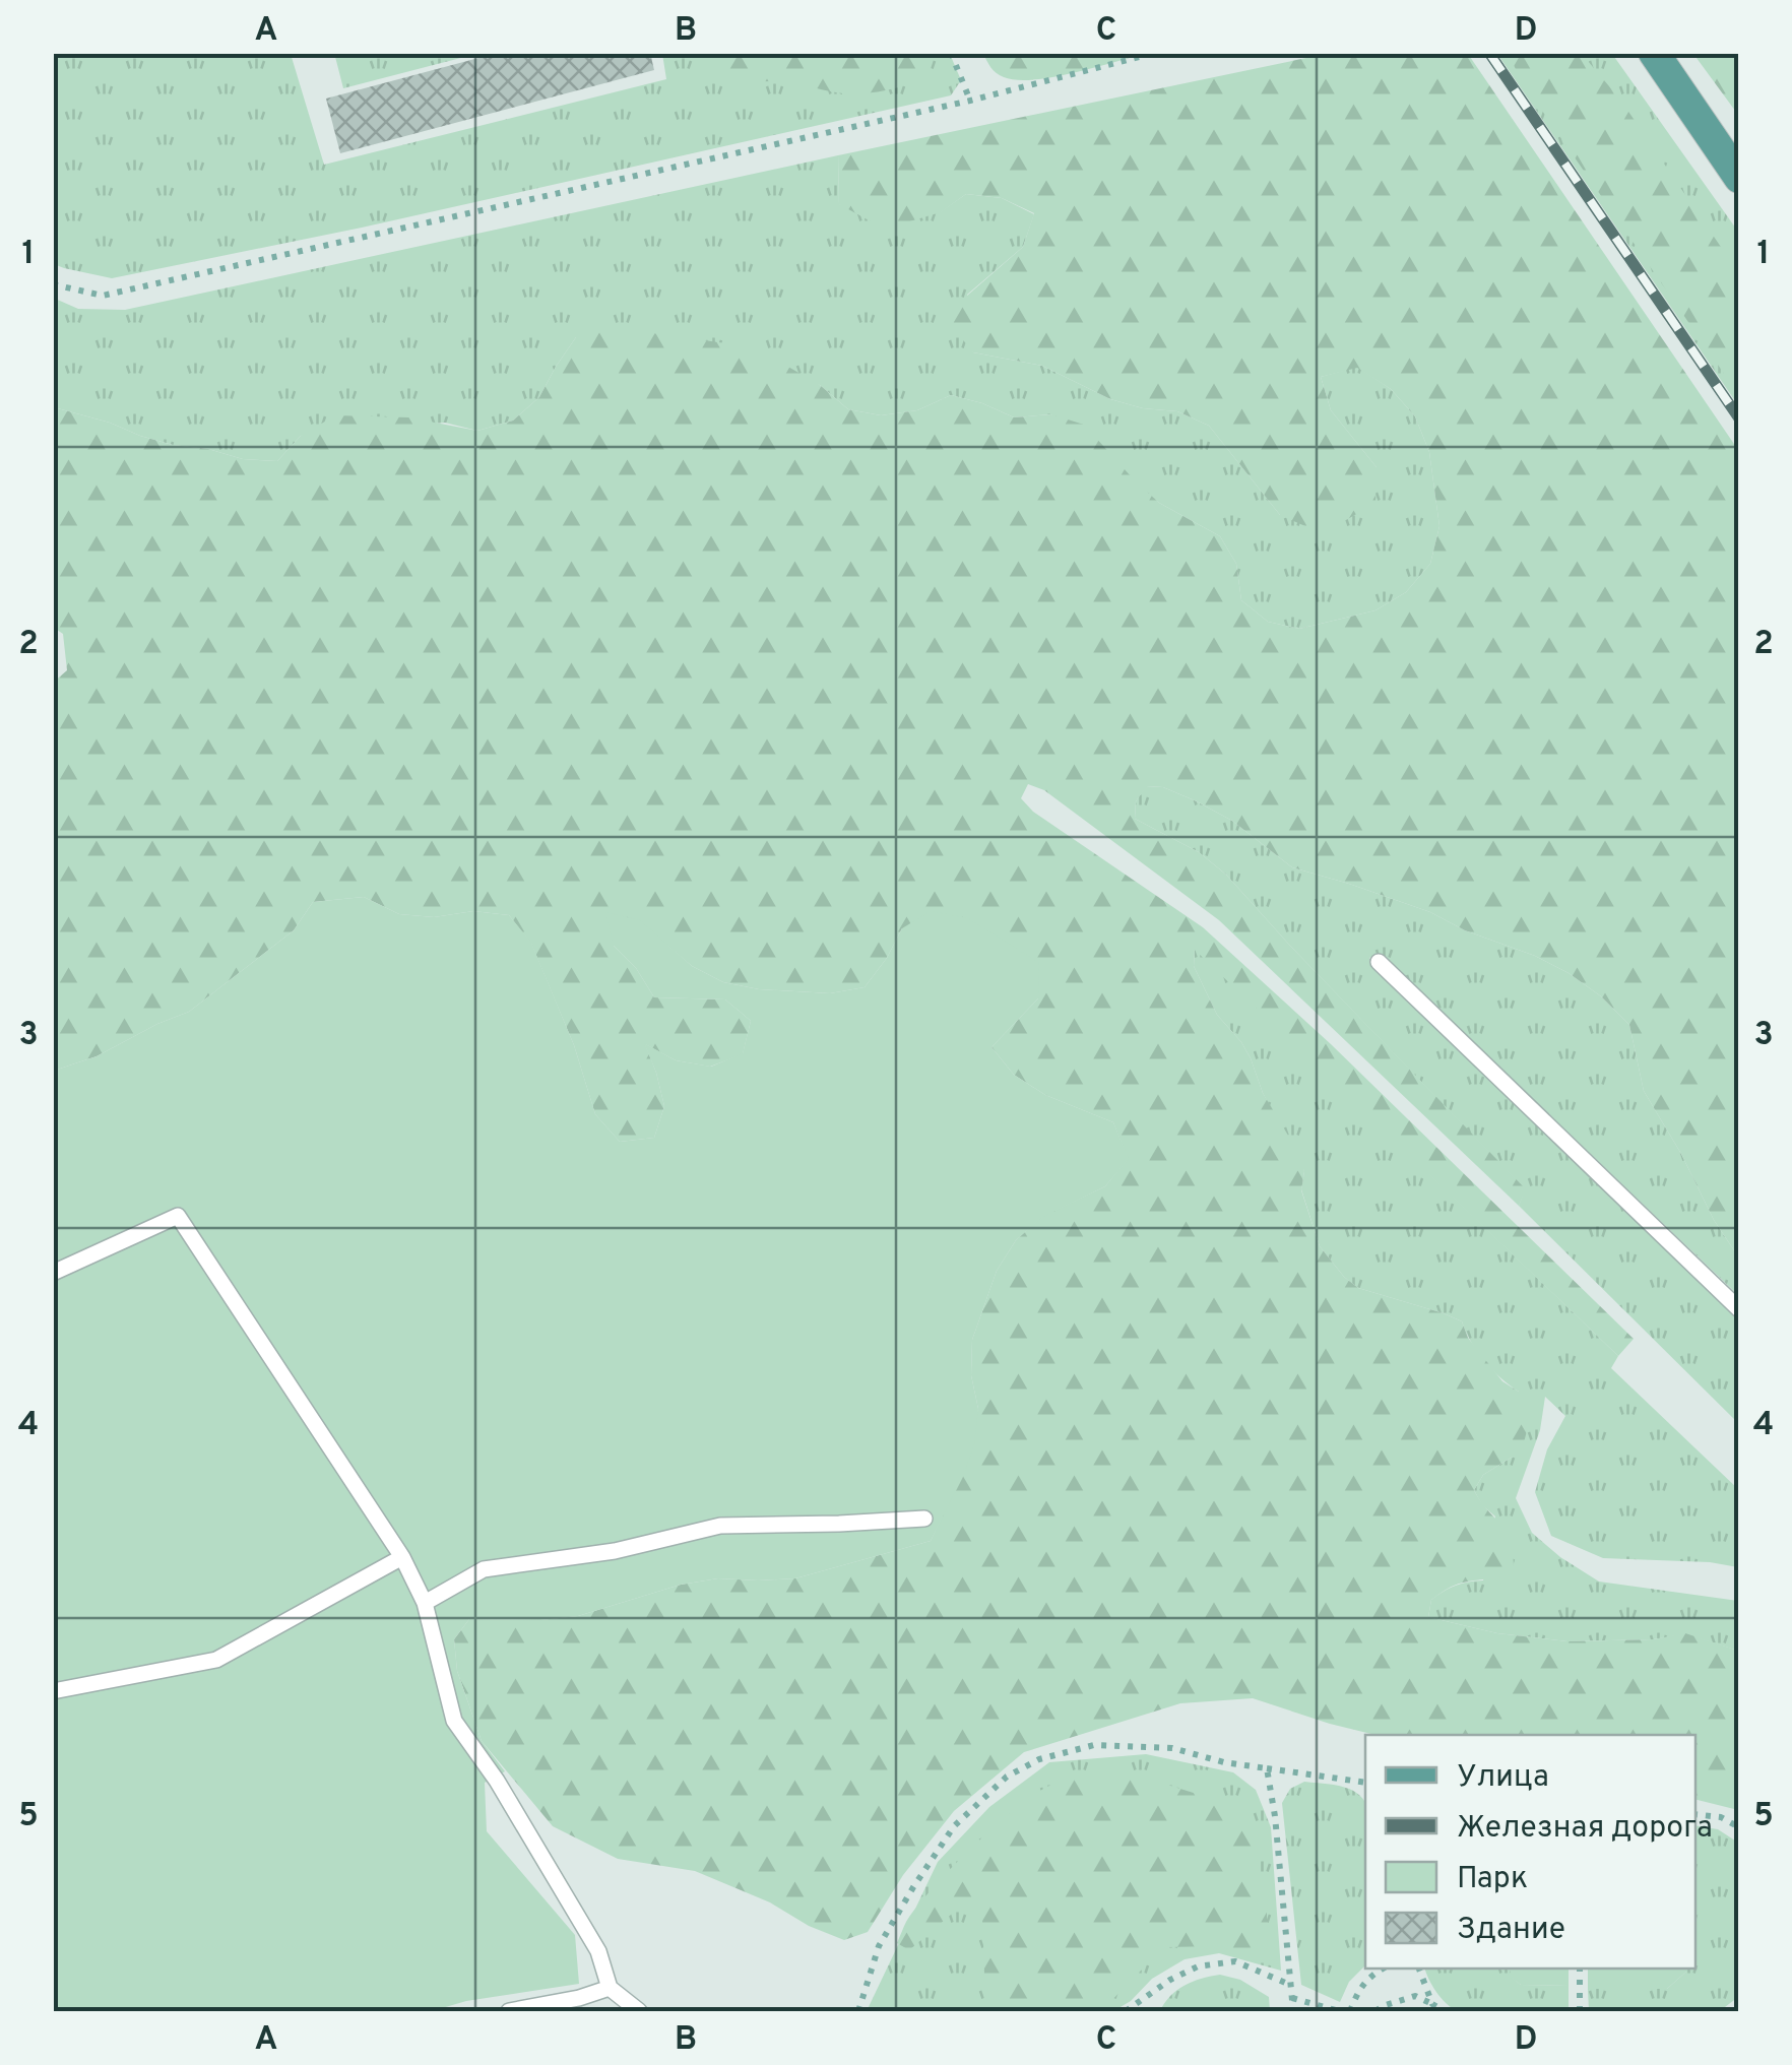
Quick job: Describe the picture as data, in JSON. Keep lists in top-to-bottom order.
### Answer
{
  "legend": [
    "Улица",
    "Железная дорога",
    "Парк",
    "Здание"
  ],
  "grid": {
    "columns": [
      "A",
      "B",
      "C",
      "D"
    ],
    "rows": [
      "1",
      "2",
      "3",
      "4",
      "5"
    ]
  }
}
